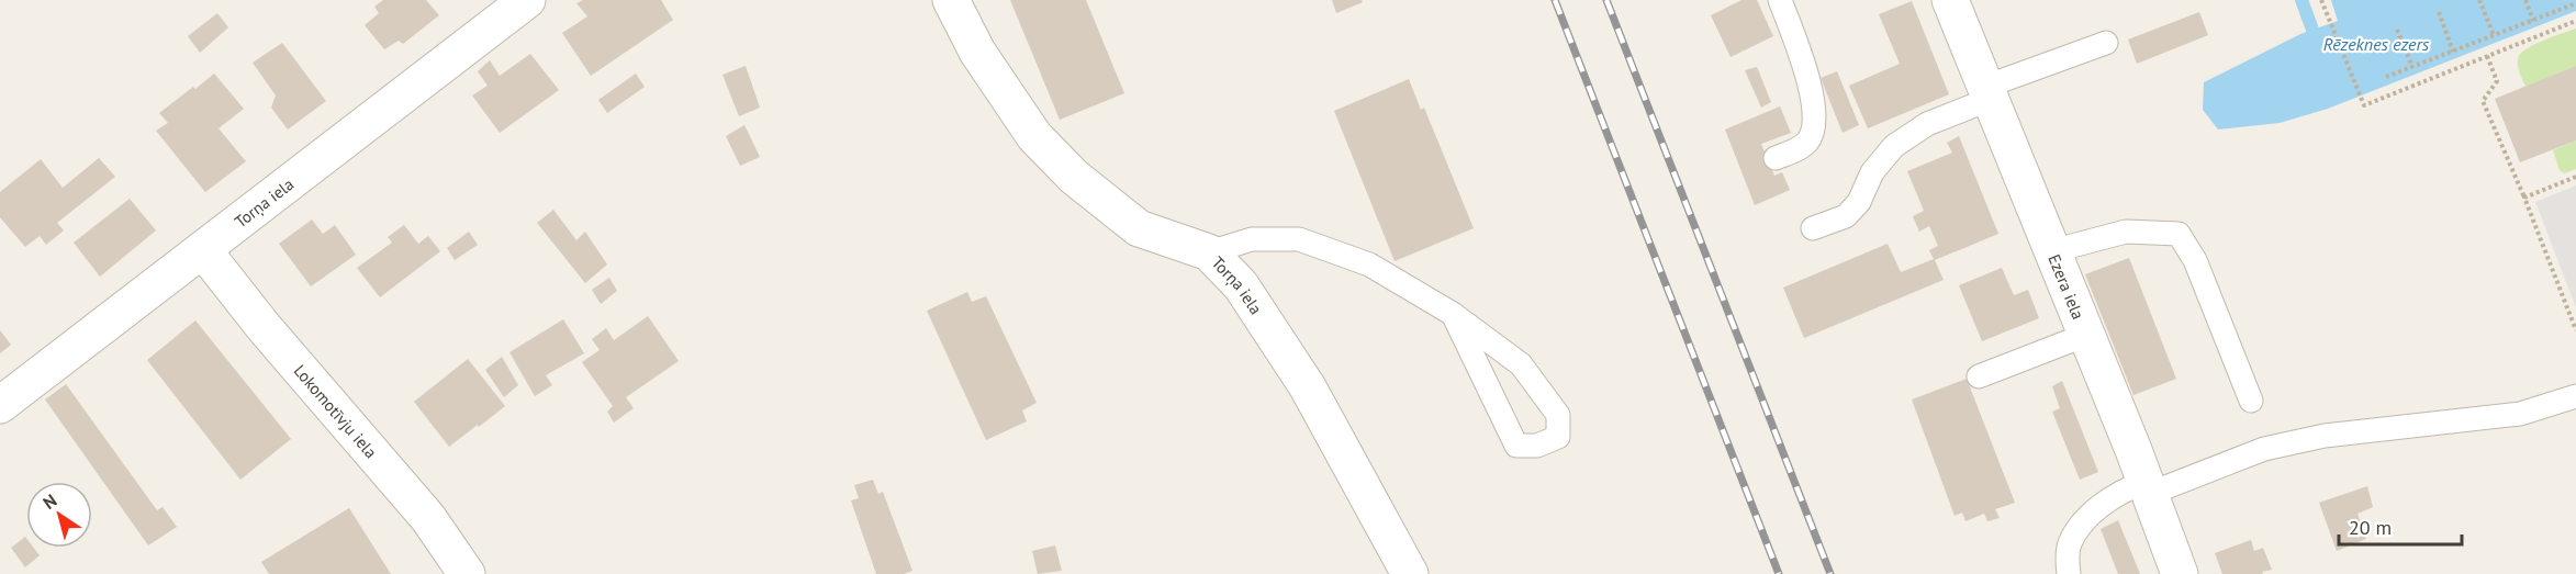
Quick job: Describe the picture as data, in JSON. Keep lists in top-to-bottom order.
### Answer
{
  "streets": {
    "street": ["Torņa iela", "Ezera iela", "Lokomotīvju iela"]
  },
  "crossings": [
    ["Torņa iela", "Lokomotīvju iela"]
  ],
  "water": ["Rēzeknes ezers"],
  "scale_bar": "20 m",
  "north": "top left"
}
